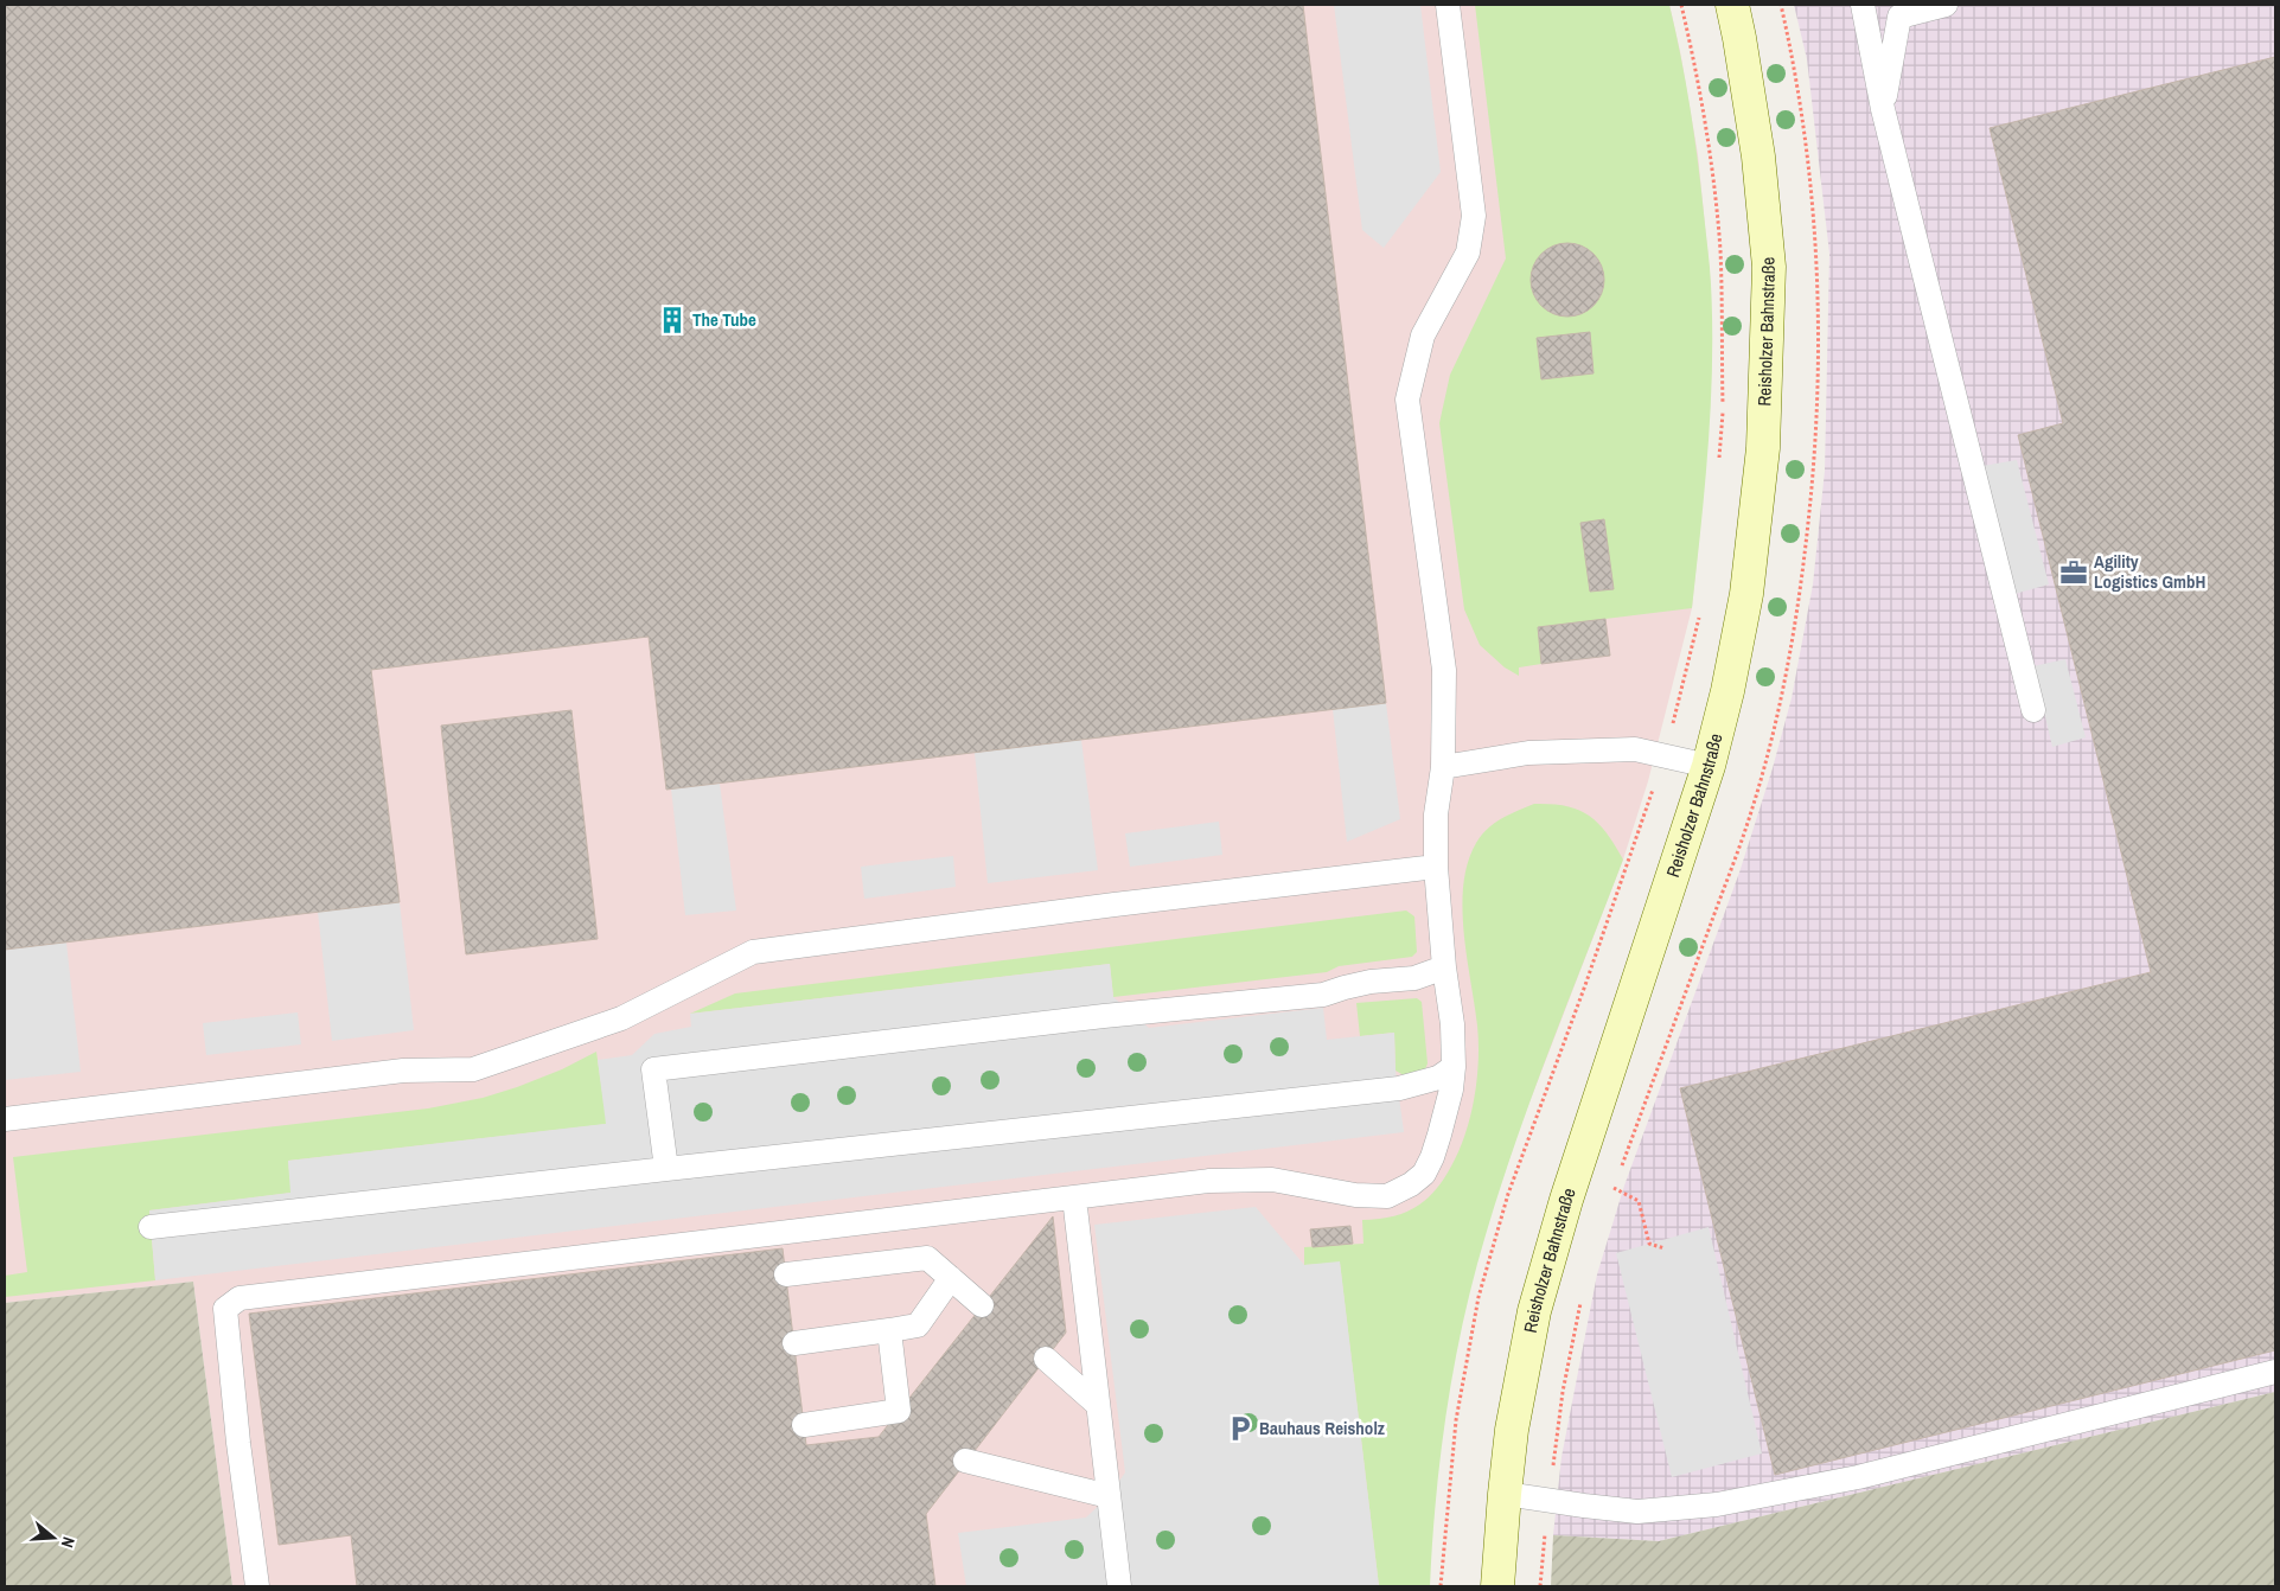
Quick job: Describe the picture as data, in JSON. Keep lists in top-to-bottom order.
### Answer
{
  "streets": {
    "main road": ["Reisholzer Bahnstraße"]
  },
  "places": {
    "building": ["The Tube"],
    "office": ["Agility Logistics GmbH"],
    "parking": ["Bauhaus Reisholz"]
  },
  "north": "right"
}
